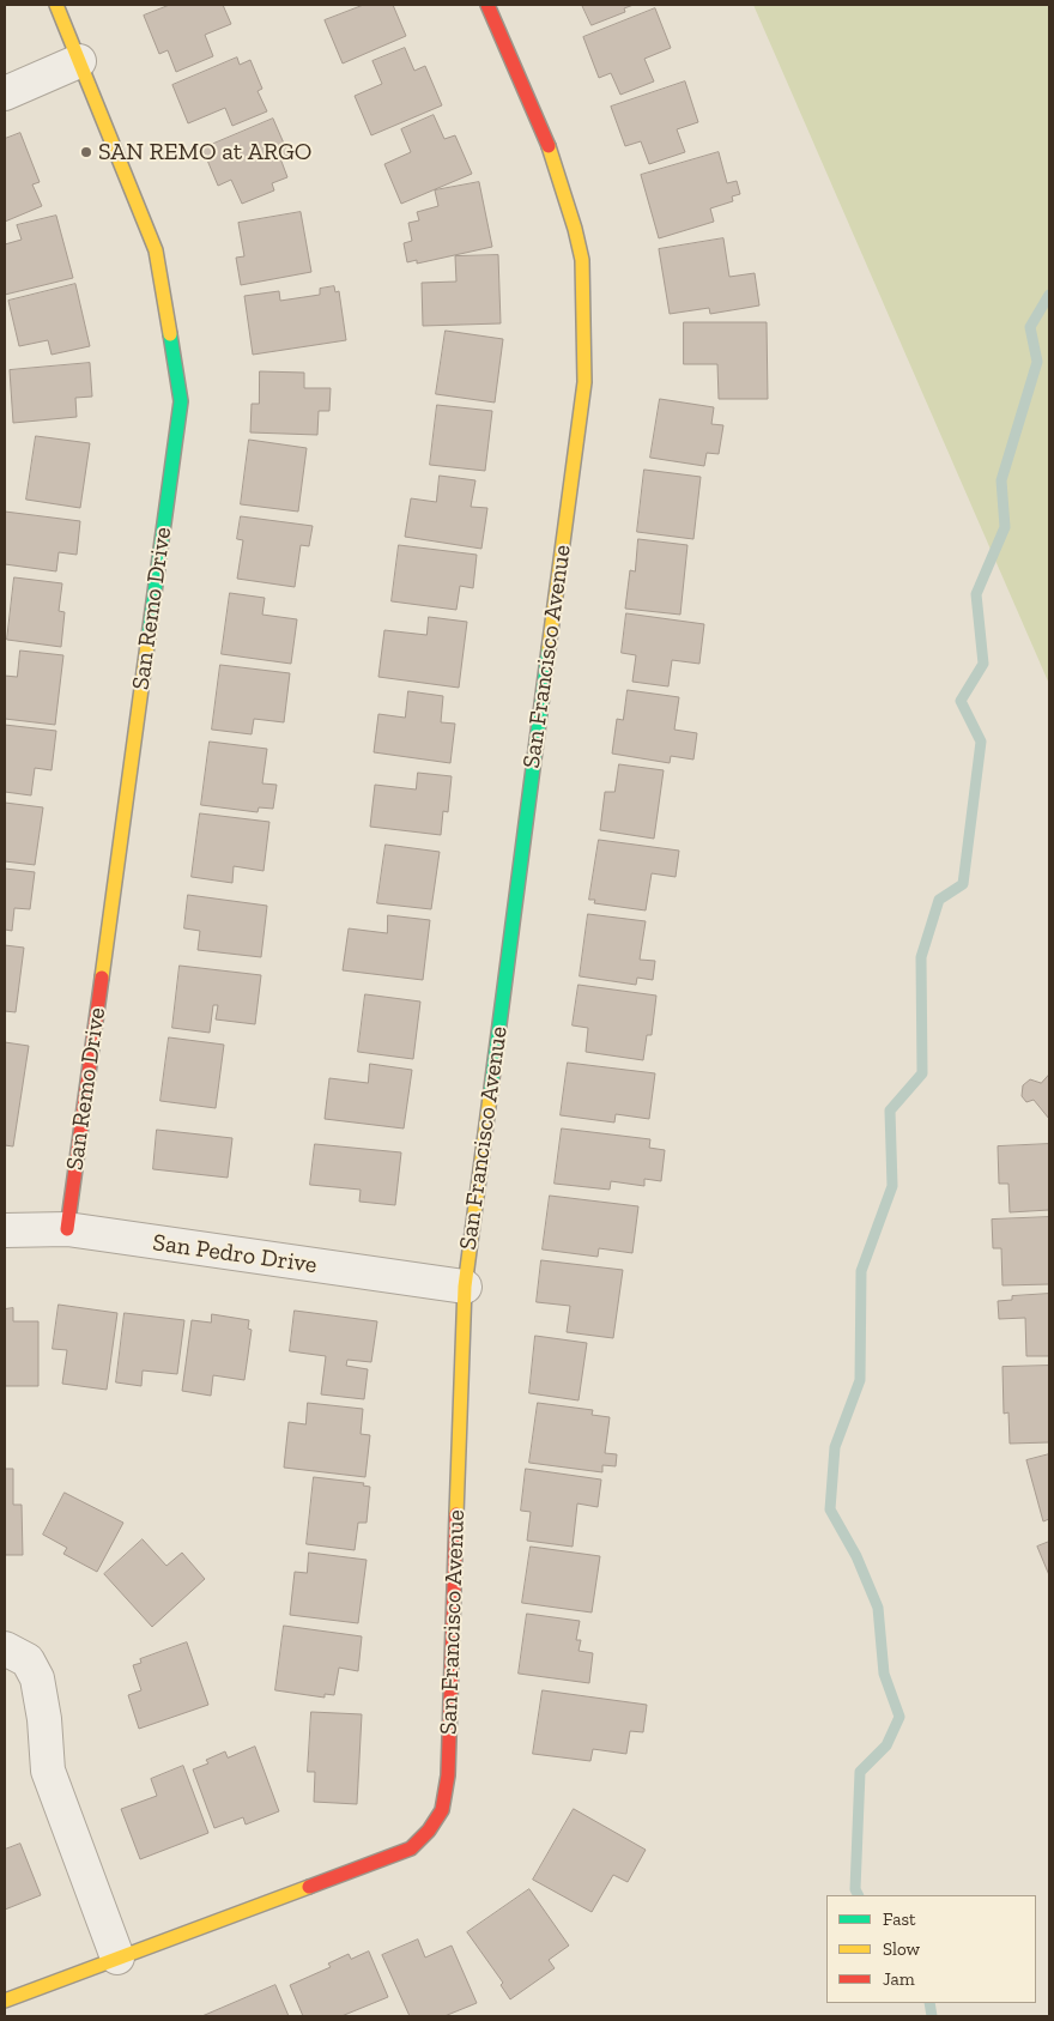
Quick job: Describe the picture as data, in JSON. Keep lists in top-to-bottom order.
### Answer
{
  "streets": {
    "street": ["San Remo Drive", "San Francisco Avenue", "San Pedro Drive"]
  },
  "crossings": [
    ["San Remo Drive", "San Pedro Drive"],
    ["San Francisco Avenue", "San Pedro Drive"]
  ],
  "places": ["SAN REMO at ARGO"],
  "legend": ["Fast", "Slow", "Jam"]
}
